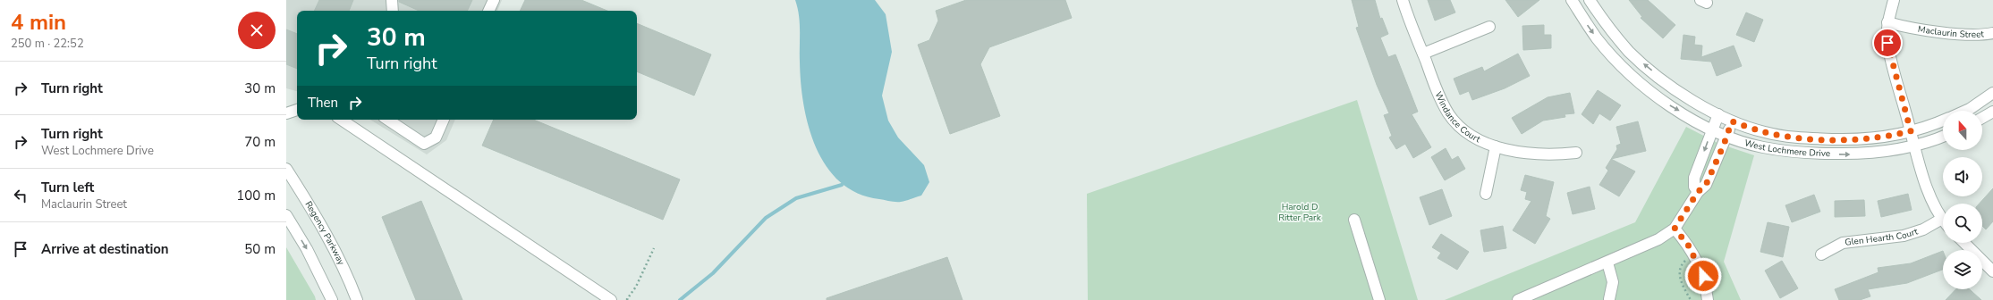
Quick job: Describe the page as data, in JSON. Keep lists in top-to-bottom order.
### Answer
{
  "streets": {
    "street": [
      "Maclaurin Street",
      "Windance Court",
      "West Lochmere Drive",
      "Regency Parkway",
      "Glen Hearth Court"
    ]
  },
  "parks": ["Harold D Ritter Park"],
  "north": "top",
  "page": {
    "heading": ["4 min", "250 m · 22:52"],
    "turn": ["30 m", "Turn right"],
    "list": [
      {
        "name": "Turn right",
        "value": "30 m"
      },
      {
        "name": "Turn right",
        "note": "West Lochmere Drive",
        "value": "70 m"
      },
      {
        "name": "Turn left",
        "note": "Maclaurin Street",
        "value": "100 m"
      },
      {
        "name": "Arrive at destination",
        "value": "50 m"
      }
    ],
    "then": "Then"
  }
}
